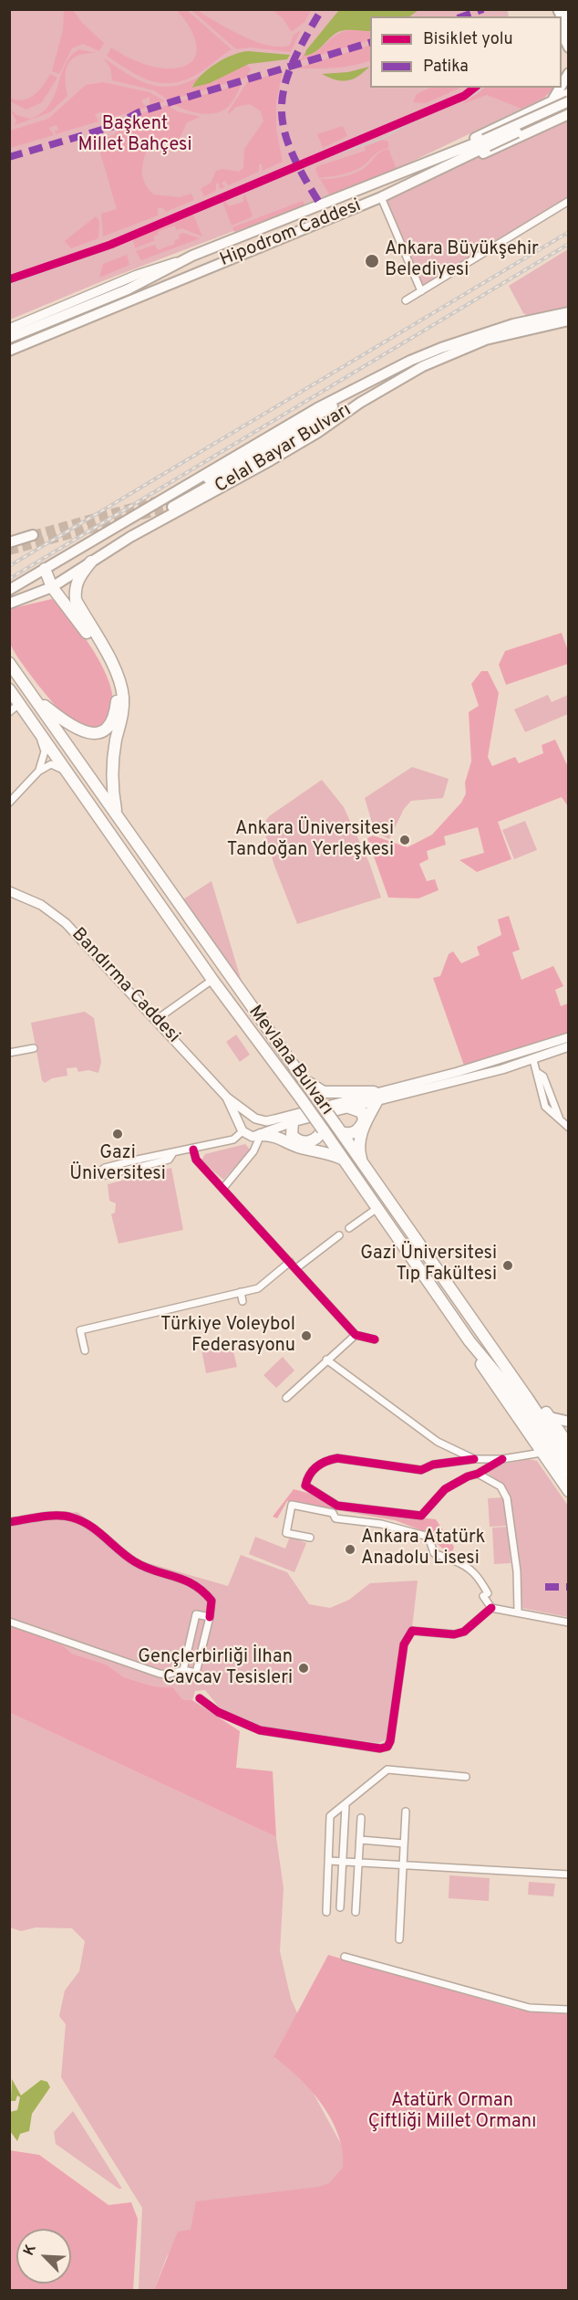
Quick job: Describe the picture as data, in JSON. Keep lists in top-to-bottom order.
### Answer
{
  "streets": {
    "highway": ["Mevlana Bulvarı"],
    "main road": ["Hipodrom Caddesi", "Celal Bayar Bulvarı", "Bandırma Caddesi"]
  },
  "parks": ["Başkent Millet Bahçesi", "Atatürk Orman Çiftliği Millet Ormanı"],
  "places": [
    "Ankara Büyükşehir Belediyesi",
    "Ankara Üniversitesi Tandoğan Yerleşkesi",
    "Gazi Üniversitesi",
    "Gazi Üniversitesi Tıp Fakültesi",
    "Türkiye Voleybol Federasyonu",
    "Ankara Atatürk Anadolu Lisesi",
    "Gençlerbirliği İlhan Cavcav Tesisleri"
  ],
  "legend": ["Bisiklet yolu", "Patika"],
  "north": "top left"
}
